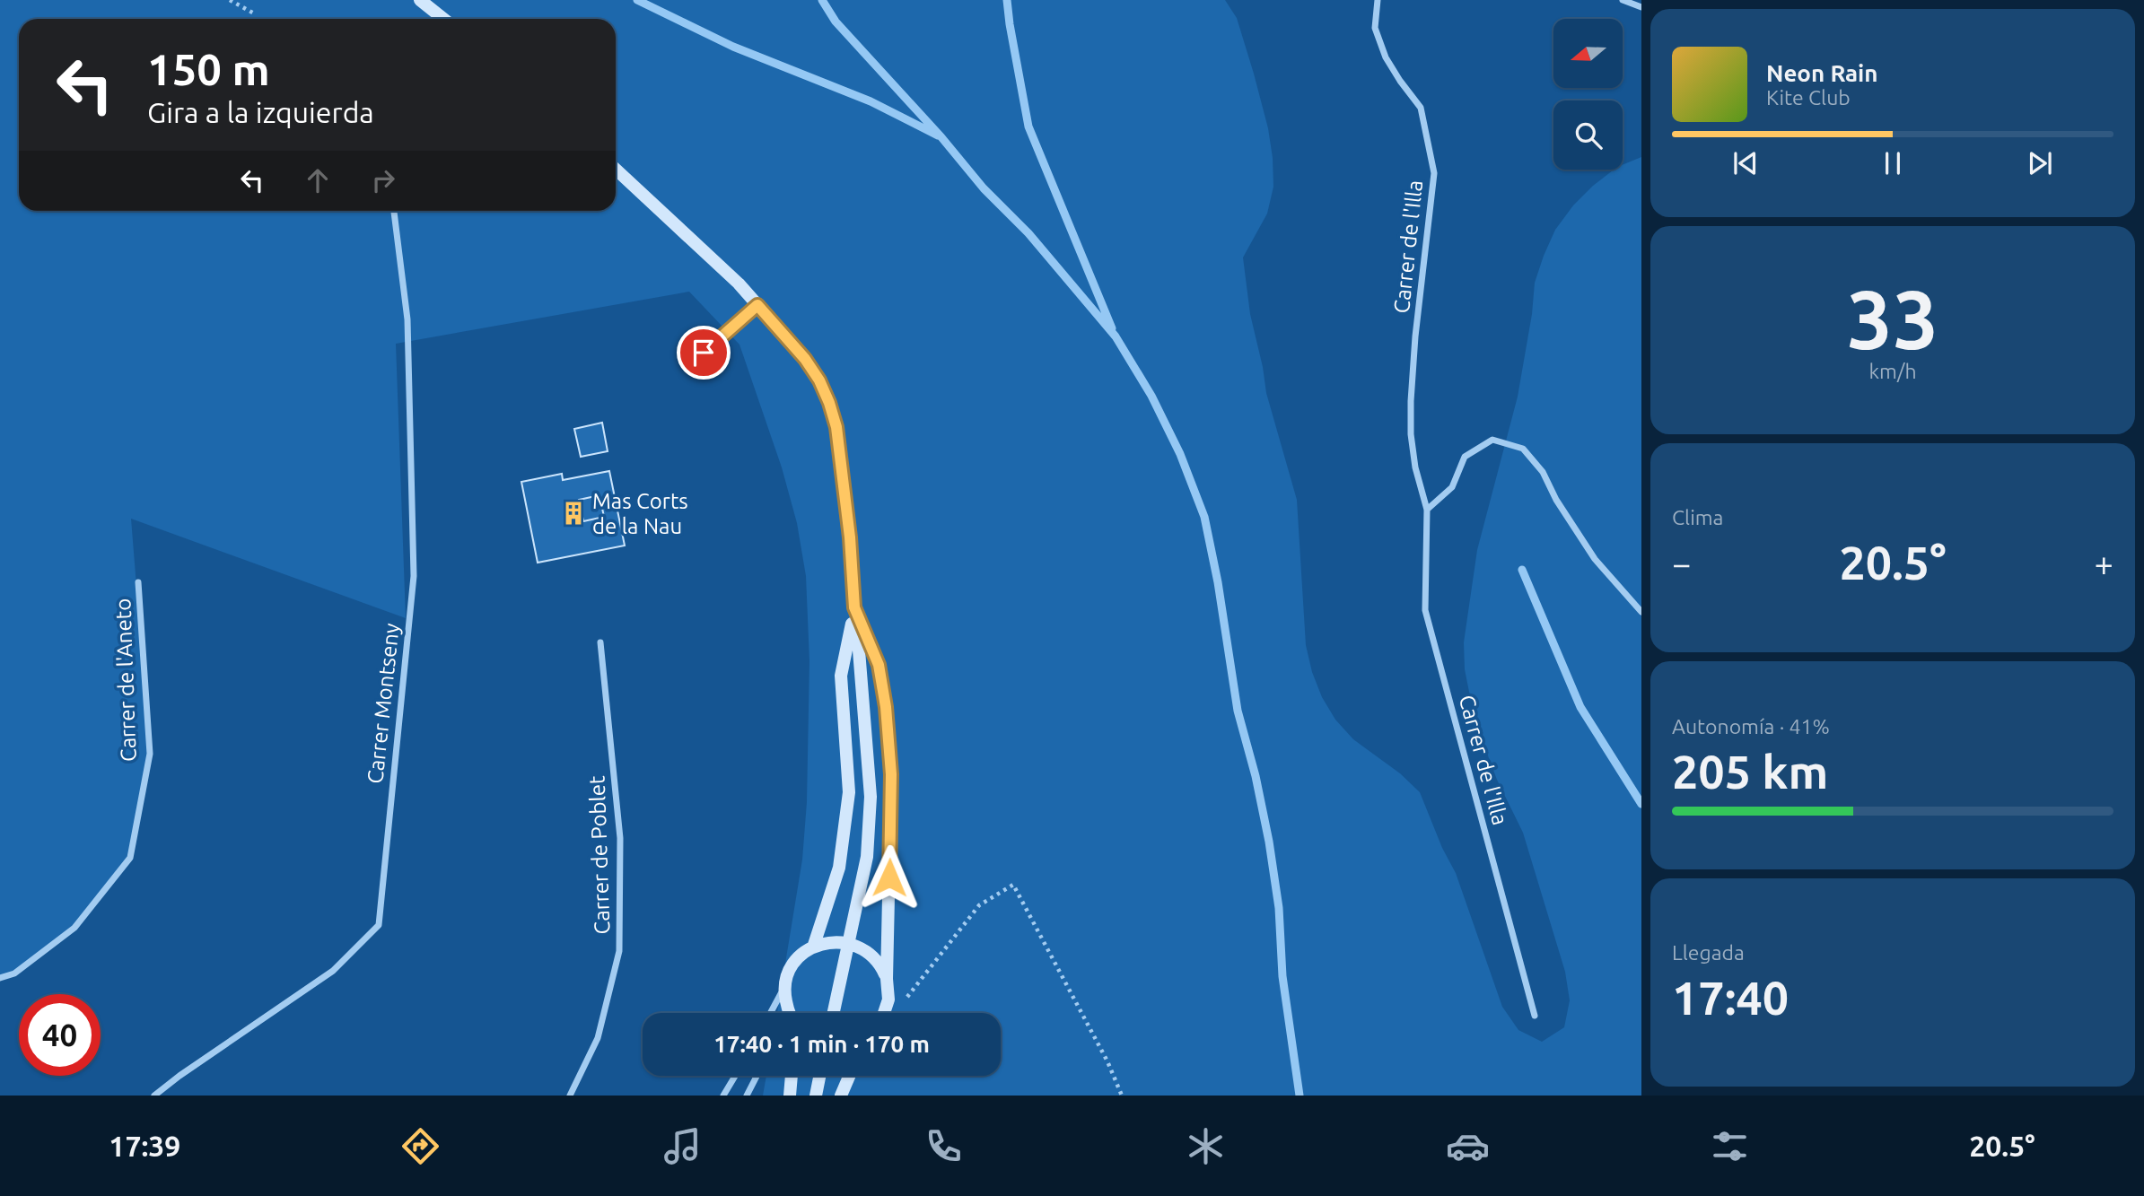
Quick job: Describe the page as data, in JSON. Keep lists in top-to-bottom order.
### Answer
{
  "streets": {
    "street": [
      "Carrer de l'Illa",
      "Carrer de l'Aneto",
      "Carrer Montseny",
      "Carrer de Poblet"
    ]
  },
  "places": {
    "building": ["Mas Corts de la Nau"]
  },
  "north": "left",
  "page": {
    "turn": ["150 m", "Gira a la izquierda"],
    "song": ["Neon Rain", "Kite Club"],
    "tile": [
      ["33", "km/h"],
      "Clima",
      ["Autonomía · 41%", "205 km"],
      ["Llegada", "17:40"]
    ],
    "heat": ["−", "20.5°", "+"],
    "limit": "40",
    "trip": "17:40 · 1 min · 170 m",
    "tabs": ["17:39", "20.5°"]
  }
}
